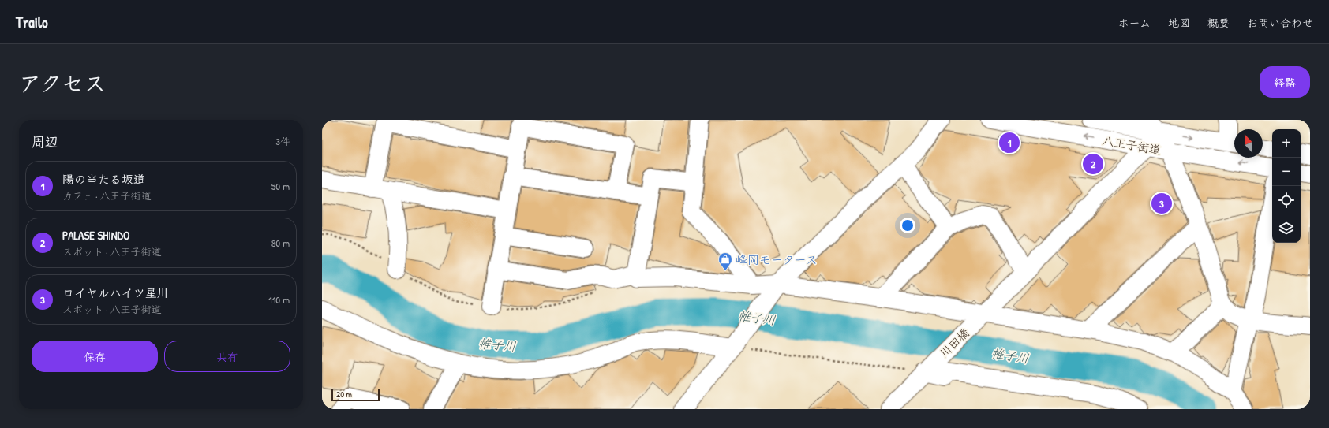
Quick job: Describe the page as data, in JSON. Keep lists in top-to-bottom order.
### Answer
{
  "streets": {
    "main road": ["八王子街道", "川田橋"]
  },
  "crossings": [
    ["八王子街道", "川田橋"]
  ],
  "water": ["帷子川"],
  "places": {
    "shop": ["峰岡モータース"]
  },
  "scale_bar": "20 m",
  "north": "top left",
  "page": {
    "header": "Trailo",
    "nav": [
      "ホーム",
      "地図",
      "概要",
      "お問い合わせ"
    ],
    "title": "アクセス",
    "buttons": [
      "経路",
      ["保存", "共有"]
    ],
    "heading": ["周辺", "3件"],
    "map_buttons": ["+", "−"],
    "pins": ["1", "2", "3"],
    "list": [
      {
        "mark": "1",
        "name": "陽の当たる坂道",
        "note": "カフェ · 八王子街道",
        "value": "50 m"
      },
      {
        "mark": "2",
        "name": "PALASE SHINDO",
        "note": "スポット · 八王子街道",
        "value": "80 m"
      },
      {
        "mark": "3",
        "name": "ロイヤルハイツ星川",
        "note": "スポット · 八王子街道",
        "value": "110 m"
      }
    ],
    "scale": "20 m"
  }
}
